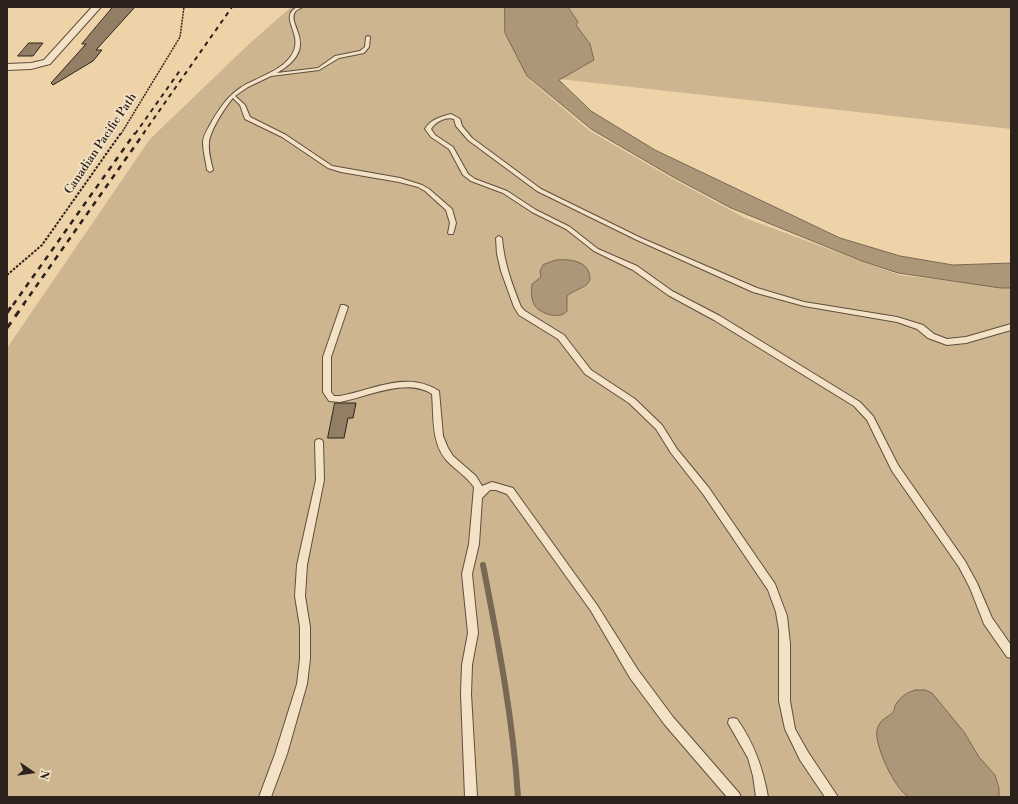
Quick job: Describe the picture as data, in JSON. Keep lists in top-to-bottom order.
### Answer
{
  "streets": {
    "path": ["Canadian Pacific Path"]
  },
  "north": "right"
}
